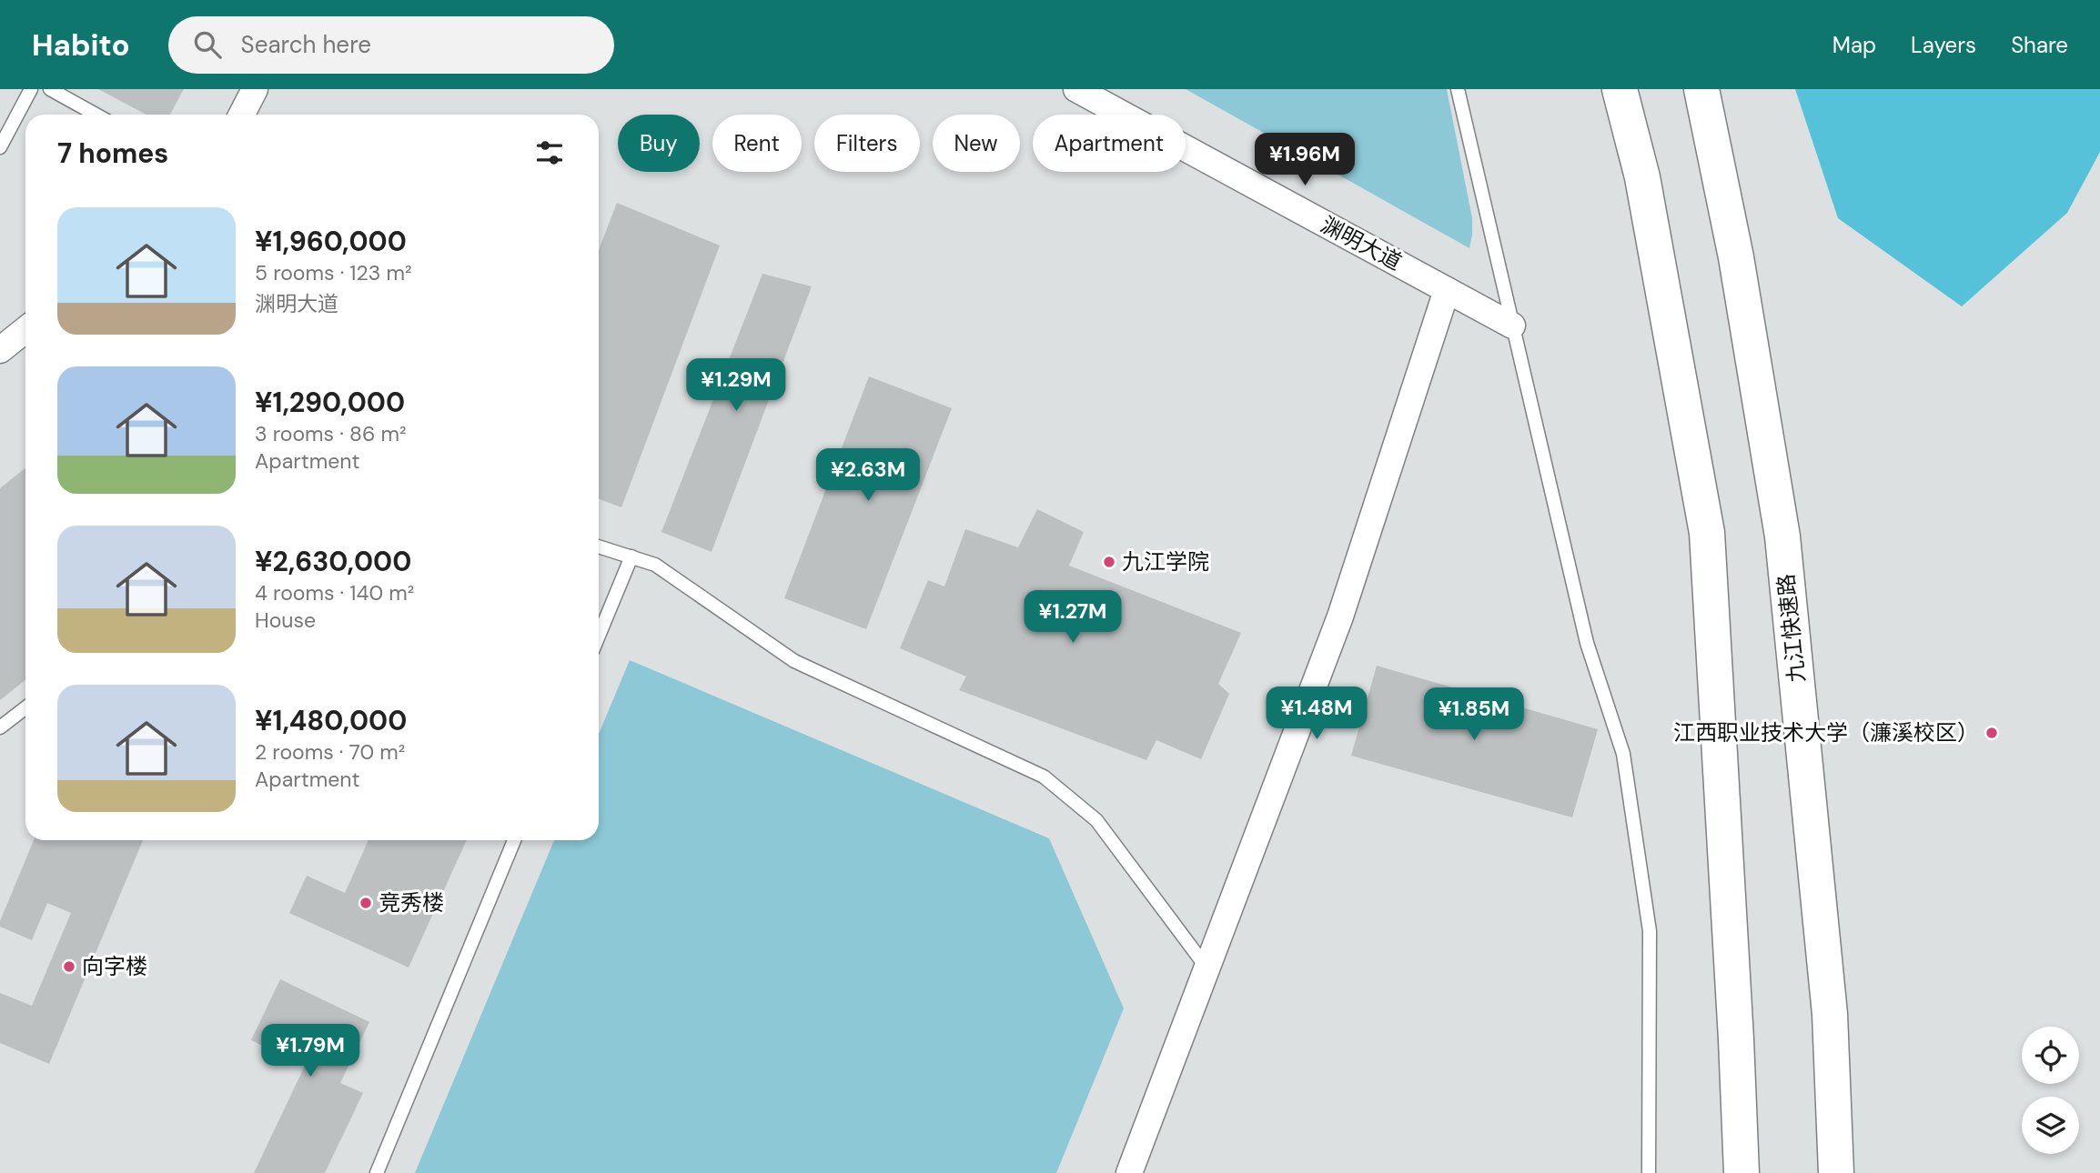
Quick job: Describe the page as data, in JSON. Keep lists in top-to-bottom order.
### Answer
{
  "streets": {
    "highway": ["九江快速路"],
    "street": ["渊明大道"]
  },
  "places": [
    "九江学院",
    "江西职业技术大学（濂溪校区）",
    "竞秀楼",
    "向字楼"
  ],
  "page": {
    "header": "Habito",
    "search": "Search here",
    "nav": ["Map", "Layers", "Share"],
    "chip": [
      "Buy",
      "Rent",
      "Filters",
      "New",
      "Apartment"
    ],
    "heading": "7 homes",
    "price": [
      "¥1.96M",
      "¥1.29M",
      "¥2.63M",
      "¥1.27M",
      "¥1.48M",
      "¥1.85M",
      "¥1.79M"
    ],
    "list": [
      {
        "name": "¥1,960,000",
        "note": "5 rooms · 123 m² · 渊明大道"
      },
      {
        "name": "¥1,290,000",
        "note": "3 rooms · 86 m² · Apartment"
      },
      {
        "name": "¥2,630,000",
        "note": "4 rooms · 140 m² · House"
      },
      {
        "name": "¥1,480,000",
        "note": "2 rooms · 70 m² · Apartment"
      }
    ]
  }
}
